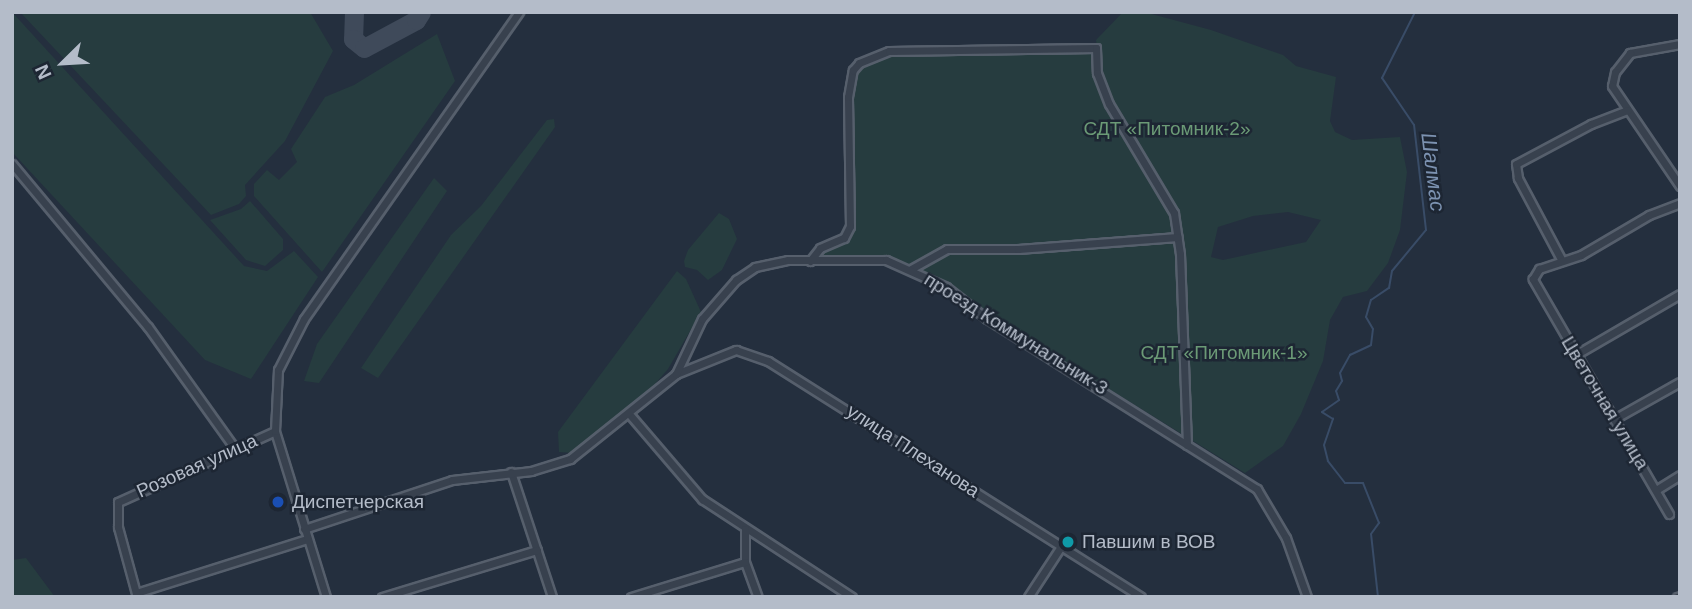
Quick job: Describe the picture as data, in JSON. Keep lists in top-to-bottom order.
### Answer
{
  "streets": {
    "street": [
      "проезд Коммунальник-3",
      "Цветочная улица",
      "улица Плеханова",
      "Розовая улица"
    ]
  },
  "crossings": [
    ["проезд Коммунальник-3", "улица Плеханова"]
  ],
  "water": ["Шалмас"],
  "parks": ["СДТ «Питомник-2»", "СДТ «Питомник-1»"],
  "places": ["Диспетчерская", "Павшим в ВОВ"],
  "north": "bottom left"
}
